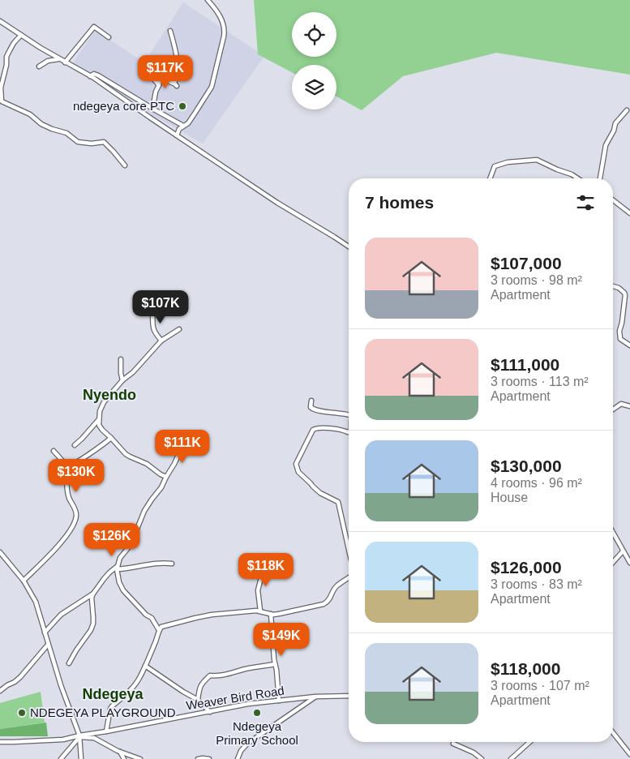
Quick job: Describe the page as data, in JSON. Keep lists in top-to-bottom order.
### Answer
{
  "streets": {
    "street": ["Weaver Bird Road"]
  },
  "districts": ["Nyendo", "Ndegeya"],
  "places": ["ndegeya core PTC", "NDEGEYA PLAYGROUND", "Ndegeya Primary School"],
  "page": {
    "price": [
      "$117K",
      "$107K",
      "$111K",
      "$130K",
      "$126K",
      "$118K",
      "$149K"
    ],
    "heading": "7 homes",
    "list": [
      {
        "name": "$107,000",
        "note": "3 rooms · 98 m² · Apartment"
      },
      {
        "name": "$111,000",
        "note": "3 rooms · 113 m² · Apartment"
      },
      {
        "name": "$130,000",
        "note": "4 rooms · 96 m² · House"
      },
      {
        "name": "$126,000",
        "note": "3 rooms · 83 m² · Apartment"
      },
      {
        "name": "$118,000",
        "note": "3 rooms · 107 m² · Apartment"
      }
    ]
  }
}
